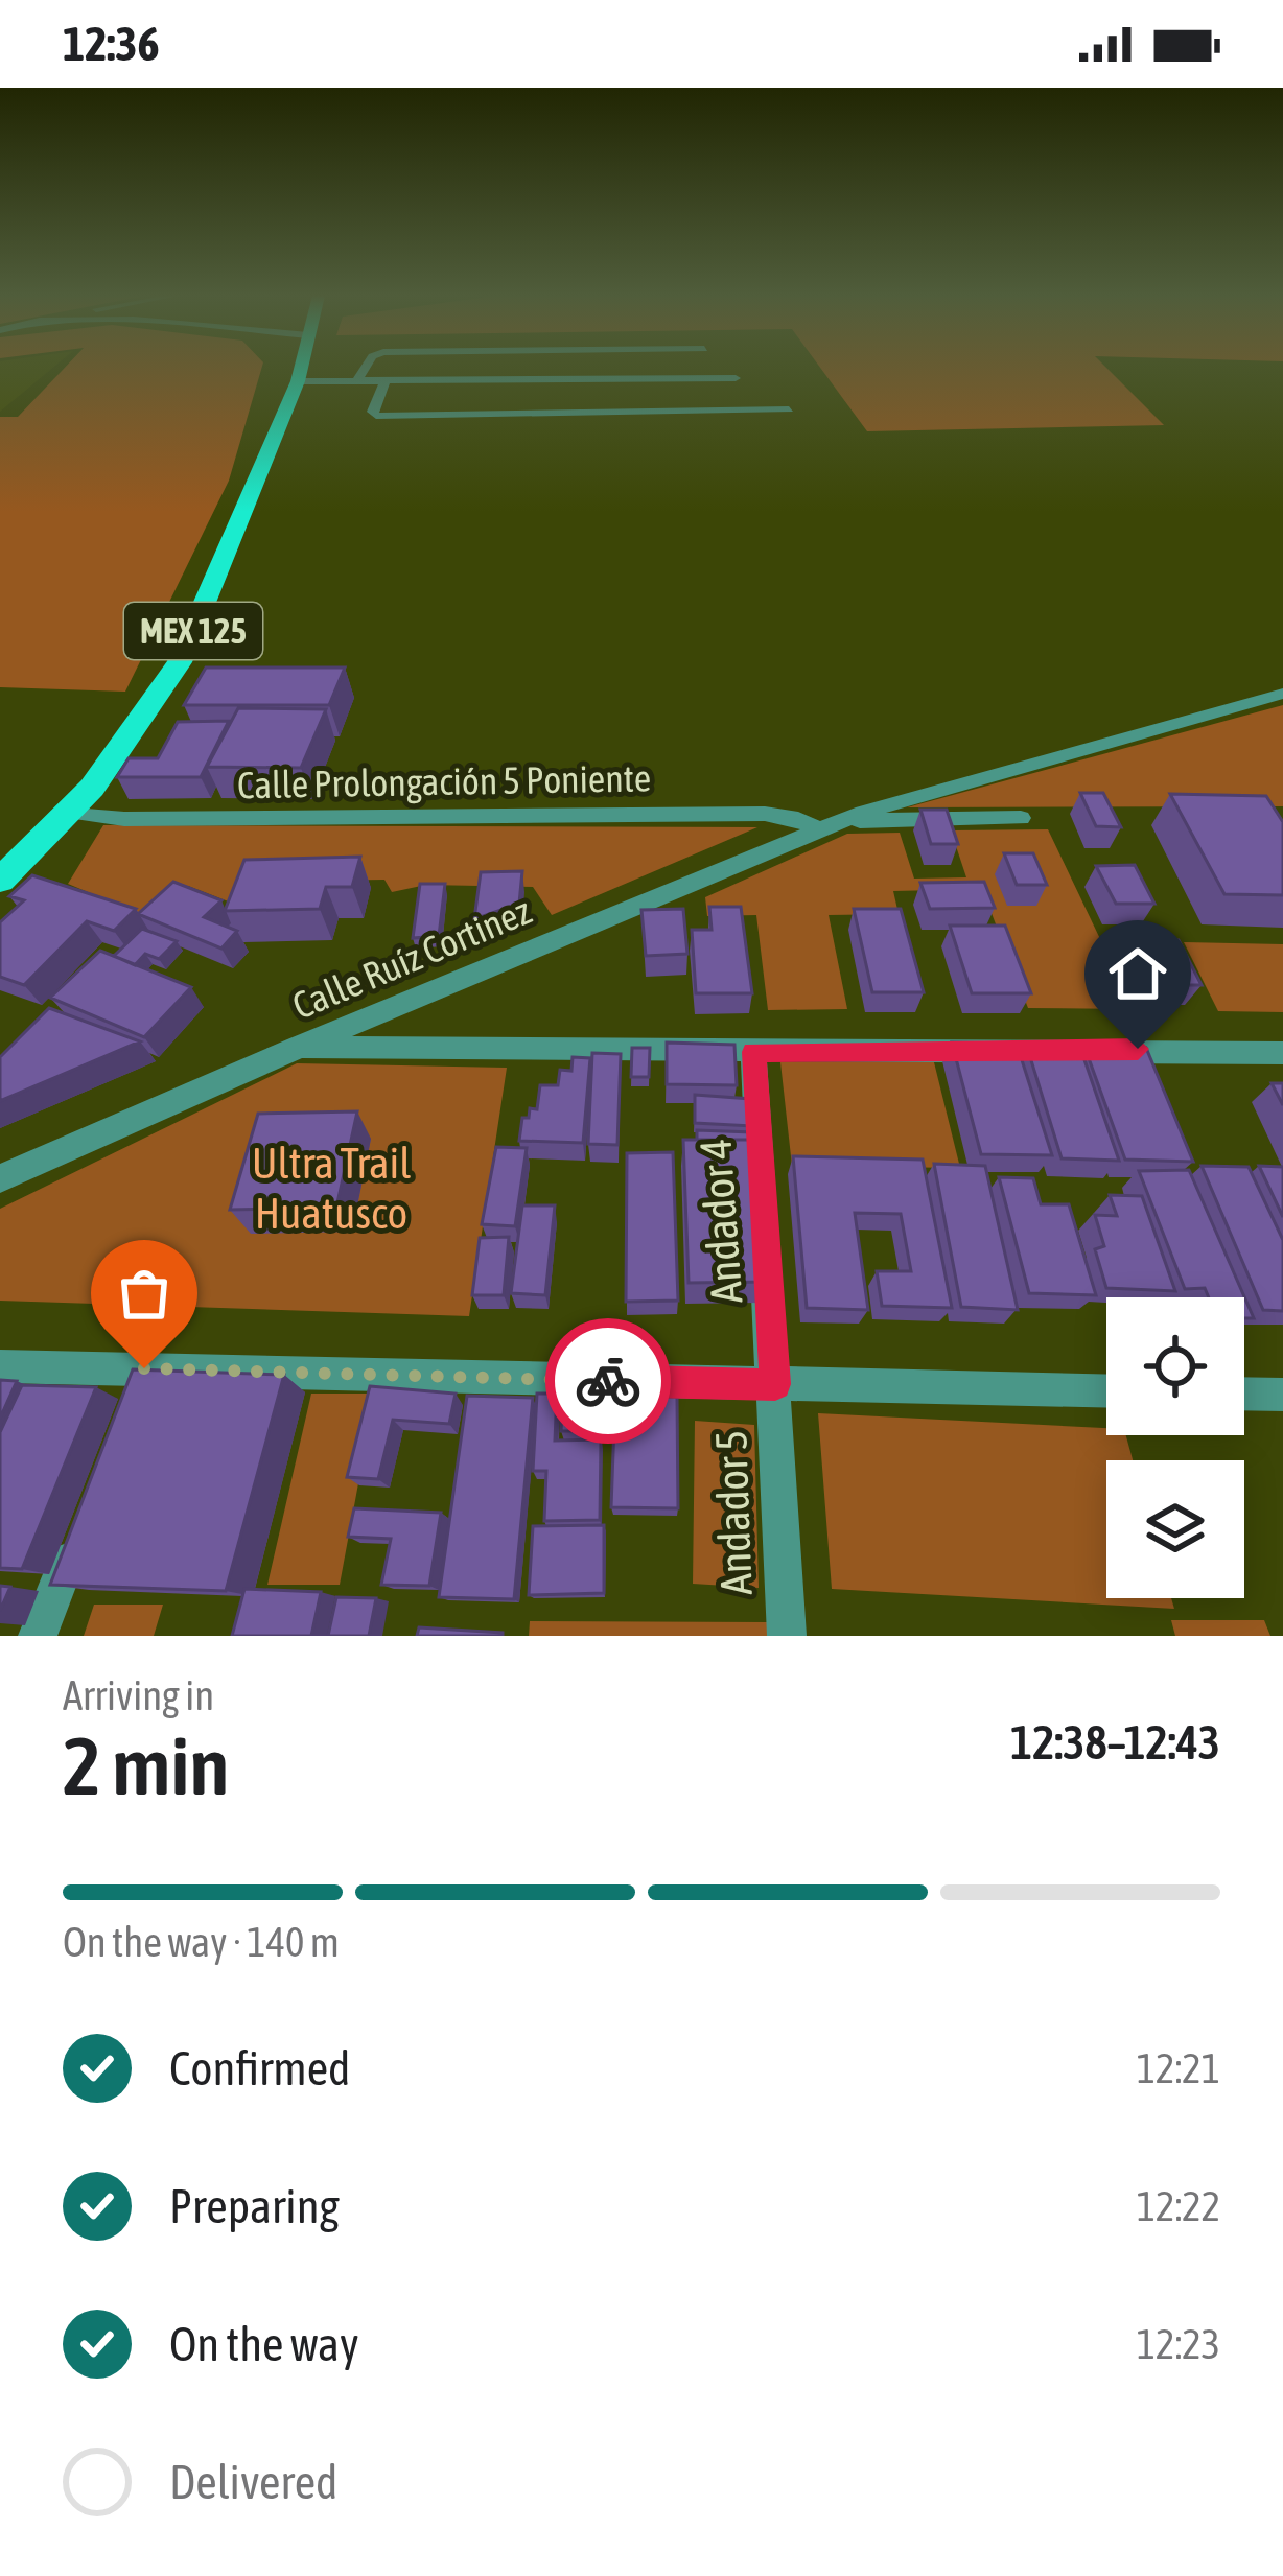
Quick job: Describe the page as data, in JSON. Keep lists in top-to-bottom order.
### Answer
{
  "streets": {
    "main road": ["MEX 125"],
    "street": [
      "Calle Prolongación 5 Poniente",
      "Calle Ruíz Cortinez",
      "Andador 4",
      "Andador 5"
    ]
  },
  "crossings": [
    ["MEX 125", "Calle Prolongación 5 Poniente"],
    ["Calle Prolongación 5 Poniente", "Calle Ruíz Cortinez"],
    ["Andador 4", "Andador 5"]
  ],
  "parks": ["Ultra Trail Huatusco"],
  "page": {
    "status": "12:36",
    "heading": ["2 min", "Arriving in", "12:38–12:43"],
    "bar": "On the way · 140 m",
    "list": [
      ["Confirmed", "12:21"],
      ["Preparing", "12:22"],
      ["On the way", "12:23"],
      "Delivered"
    ]
  }
}
